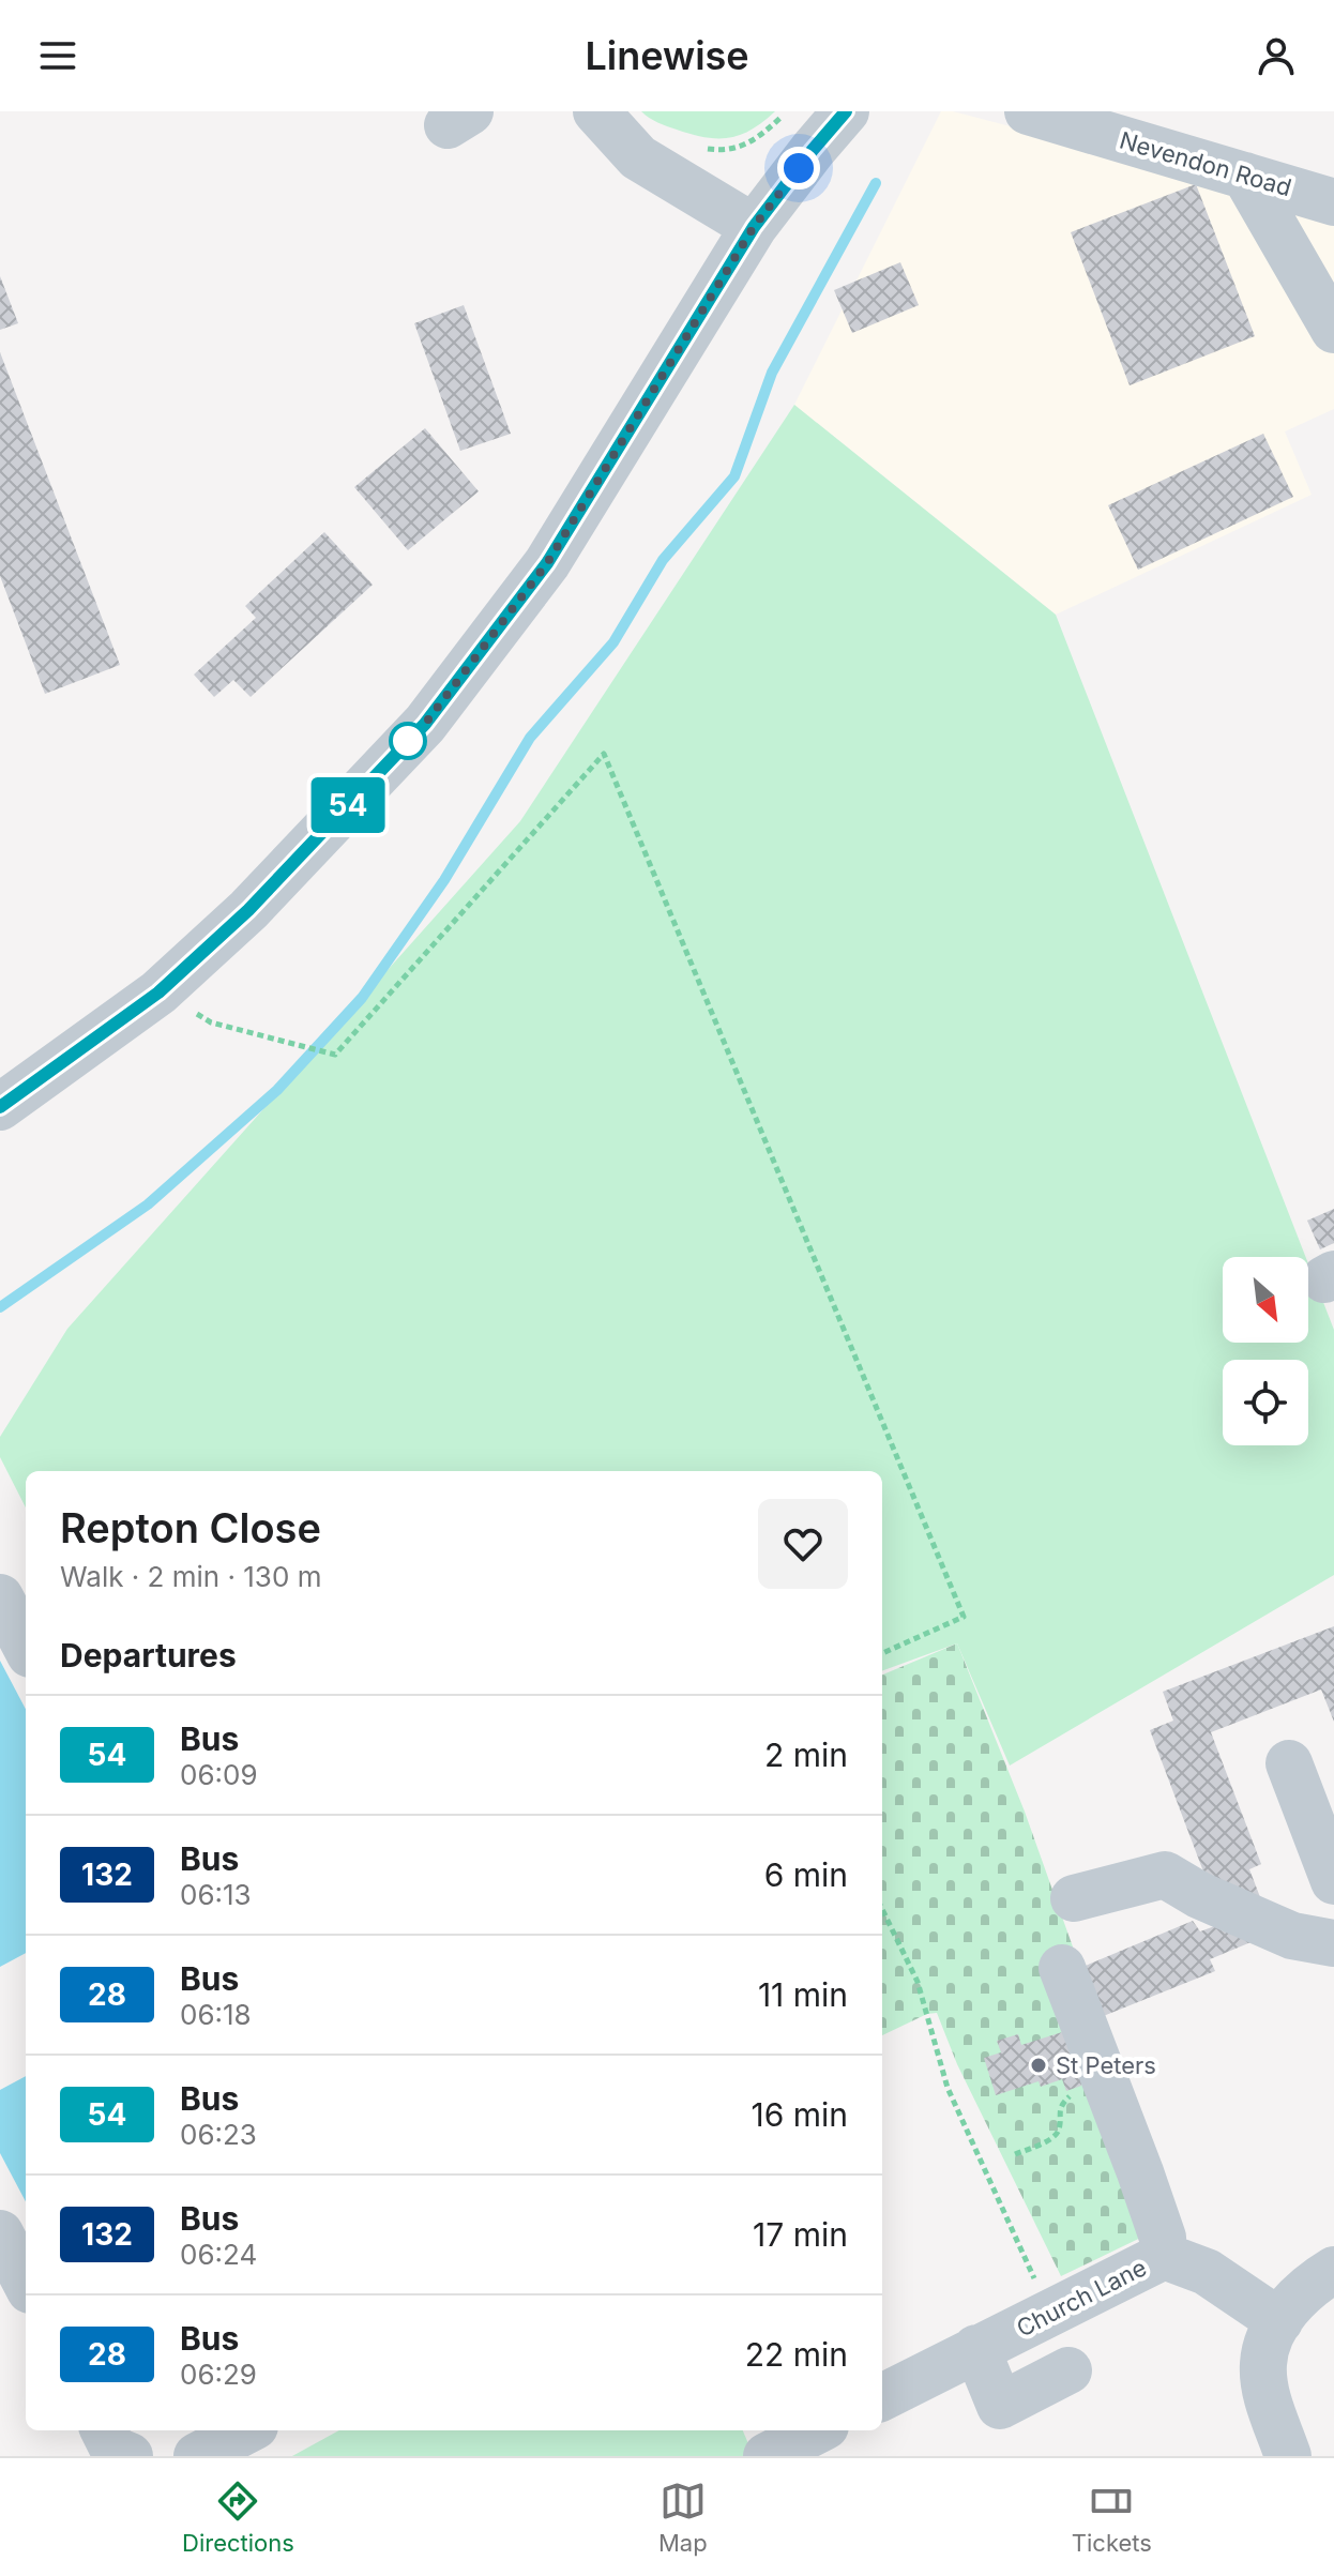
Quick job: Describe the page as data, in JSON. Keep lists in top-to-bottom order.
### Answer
{
  "streets": {
    "street": ["Nevendon Road", "Church Lane"]
  },
  "places": ["St Peters"],
  "lines": ["bus line 54"],
  "north": "bottom right",
  "page": {
    "header": "Linewise",
    "on_map": "54",
    "heading": [
      ["Repton Close", "Walk · 2 min · 130 m"],
      "Departures"
    ],
    "list": [
      {
        "mark": "54",
        "name": "Bus",
        "note": "06:09",
        "value": "2 min"
      },
      {
        "mark": "132",
        "name": "Bus",
        "note": "06:13",
        "value": "6 min"
      },
      {
        "mark": "28",
        "name": "Bus",
        "note": "06:18",
        "value": "11 min"
      },
      {
        "mark": "54",
        "name": "Bus",
        "note": "06:23",
        "value": "16 min"
      },
      {
        "mark": "132",
        "name": "Bus",
        "note": "06:24",
        "value": "17 min"
      },
      {
        "mark": "28",
        "name": "Bus",
        "note": "06:29",
        "value": "22 min"
      }
    ],
    "tabs": ["Directions", "Map", "Tickets"]
  }
}
